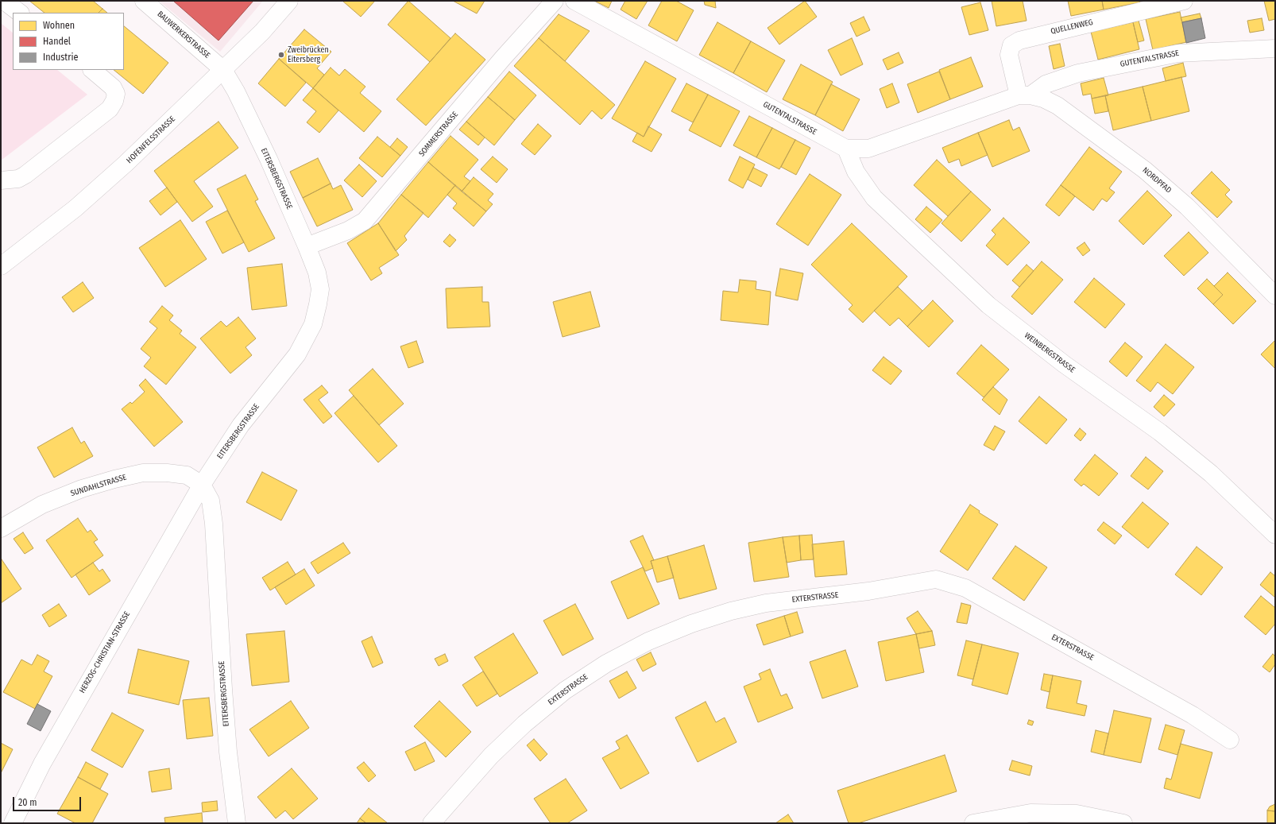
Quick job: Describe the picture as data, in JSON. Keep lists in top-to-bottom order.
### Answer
{
  "streets": {
    "street": [
      "QUELLENWEG",
      "BAUWERKERSTRASSE",
      "GUTENTALSTRASSE",
      "SOMMERSTRASSE",
      "HOFENFELSSTRASSE",
      "EITERSBERGSTRASSE",
      "NORDPFAD",
      "WEINBERGSTRASSE",
      "SUNDAHLSTRASSE",
      "EXTERSTRASSE",
      "HERZOG-CHRISTIAN-STRASSE"
    ]
  },
  "crossings": [
    ["QUELLENWEG", "GUTENTALSTRASSE"],
    ["QUELLENWEG", "NORDPFAD"],
    ["BAUWERKERSTRASSE", "HOFENFELSSTRASSE"],
    ["BAUWERKERSTRASSE", "EITERSBERGSTRASSE"],
    ["GUTENTALSTRASSE", "NORDPFAD"],
    ["GUTENTALSTRASSE", "WEINBERGSTRASSE"],
    ["SOMMERSTRASSE", "EITERSBERGSTRASSE"],
    ["HOFENFELSSTRASSE", "EITERSBERGSTRASSE"],
    ["EITERSBERGSTRASSE", "SUNDAHLSTRASSE"],
    ["EITERSBERGSTRASSE", "HERZOG-CHRISTIAN-STRASSE"],
    ["SUNDAHLSTRASSE", "HERZOG-CHRISTIAN-STRASSE"]
  ],
  "places": ["Zweibrücken Eitersberg"],
  "legend": ["Wohnen", "Handel", "Industrie"],
  "scale_bar": "20 m"
}
